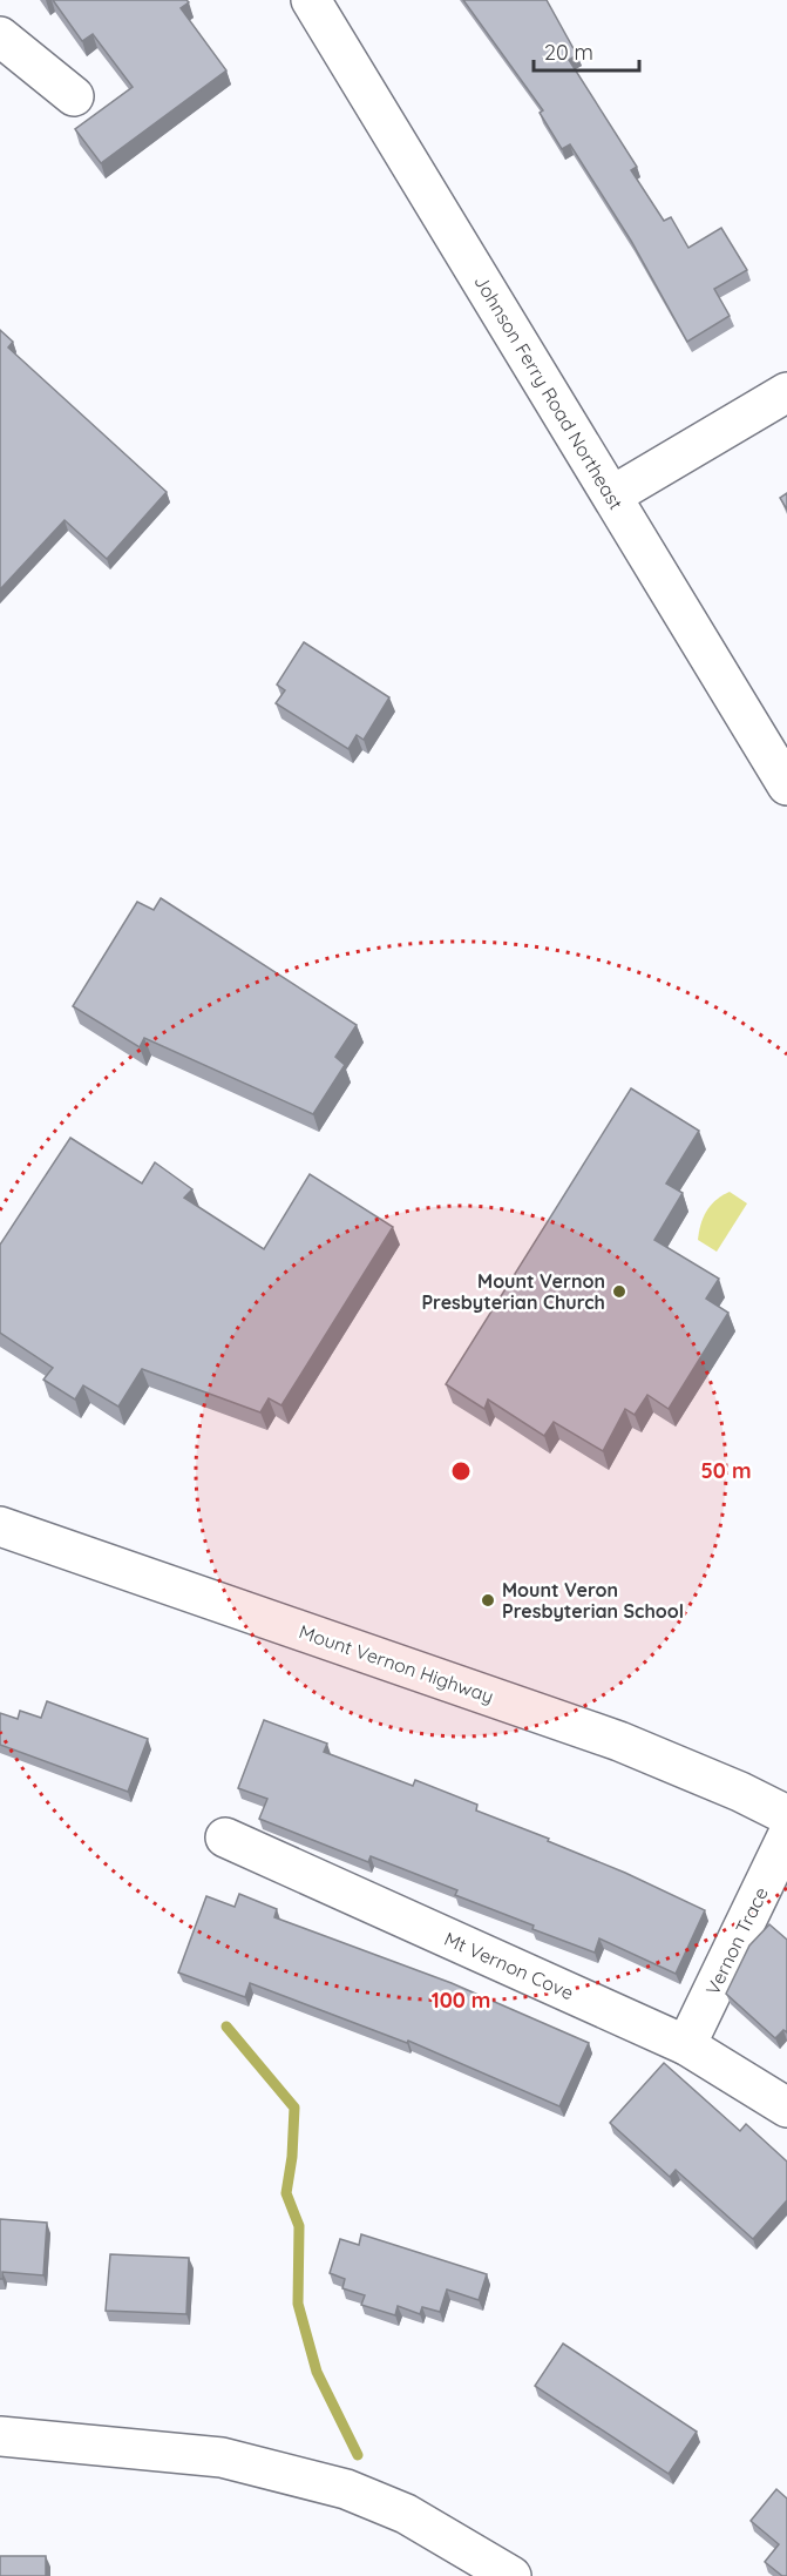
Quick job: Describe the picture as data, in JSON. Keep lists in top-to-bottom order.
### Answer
{
  "streets": {
    "street": [
      "Johnson Ferry Road Northeast",
      "Mount Vernon Highway",
      "Vernon Trace",
      "Mt Vernon Cove"
    ]
  },
  "crossings": [
    ["Vernon Trace", "Mt Vernon Cove"]
  ],
  "places": ["Mount Vernon Presbyterian Church", "Mount Veron Presbyterian School"],
  "scale_bar": "20 m",
  "rings": ["50 m", "100 m"]
}
